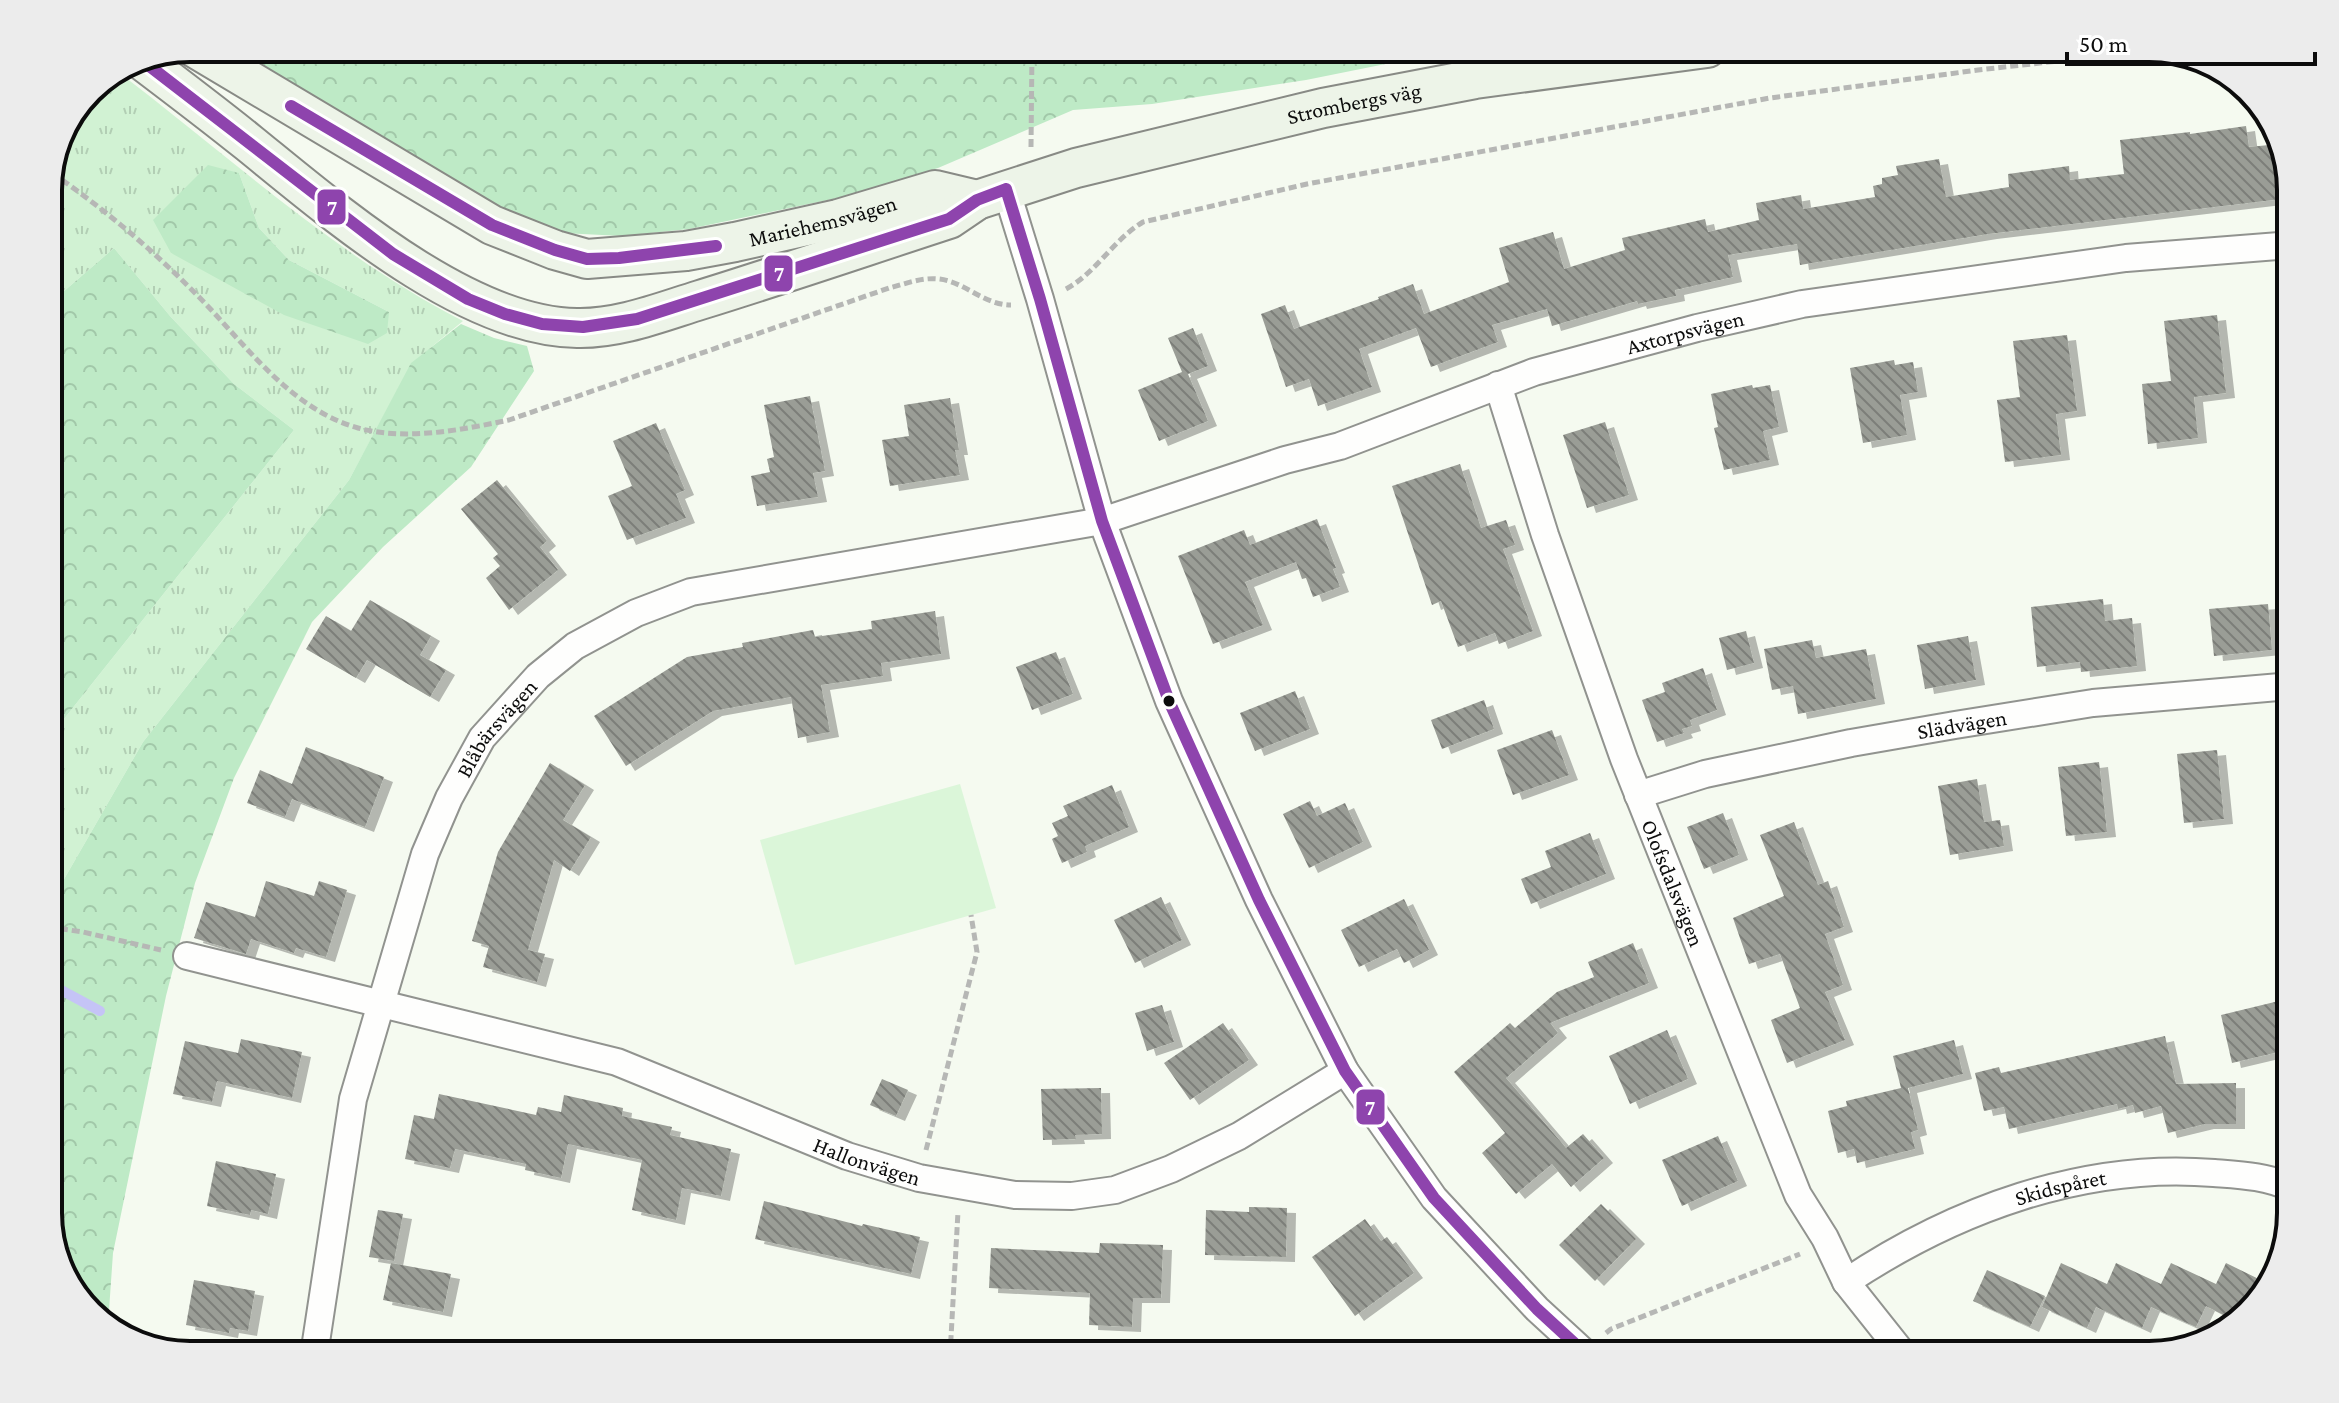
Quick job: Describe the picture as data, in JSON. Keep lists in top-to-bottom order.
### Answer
{
  "streets": {
    "street": [
      "Strombergs väg",
      "Mariehemsvägen",
      "Axtorpsvägen",
      "Slädvägen",
      "Blåbärsvägen",
      "Olofsdalsvägen",
      "Hallonvägen",
      "Skidspåret"
    ]
  },
  "crossings": [
    ["Strombergs väg", "Mariehemsvägen"],
    ["Axtorpsvägen", "Blåbärsvägen"],
    ["Axtorpsvägen", "Olofsdalsvägen"],
    ["Slädvägen", "Olofsdalsvägen"],
    ["Blåbärsvägen", "Hallonvägen"],
    ["Olofsdalsvägen", "Skidspåret"]
  ],
  "lines": ["transit line 7"],
  "scale_bar": "50 m"
}
